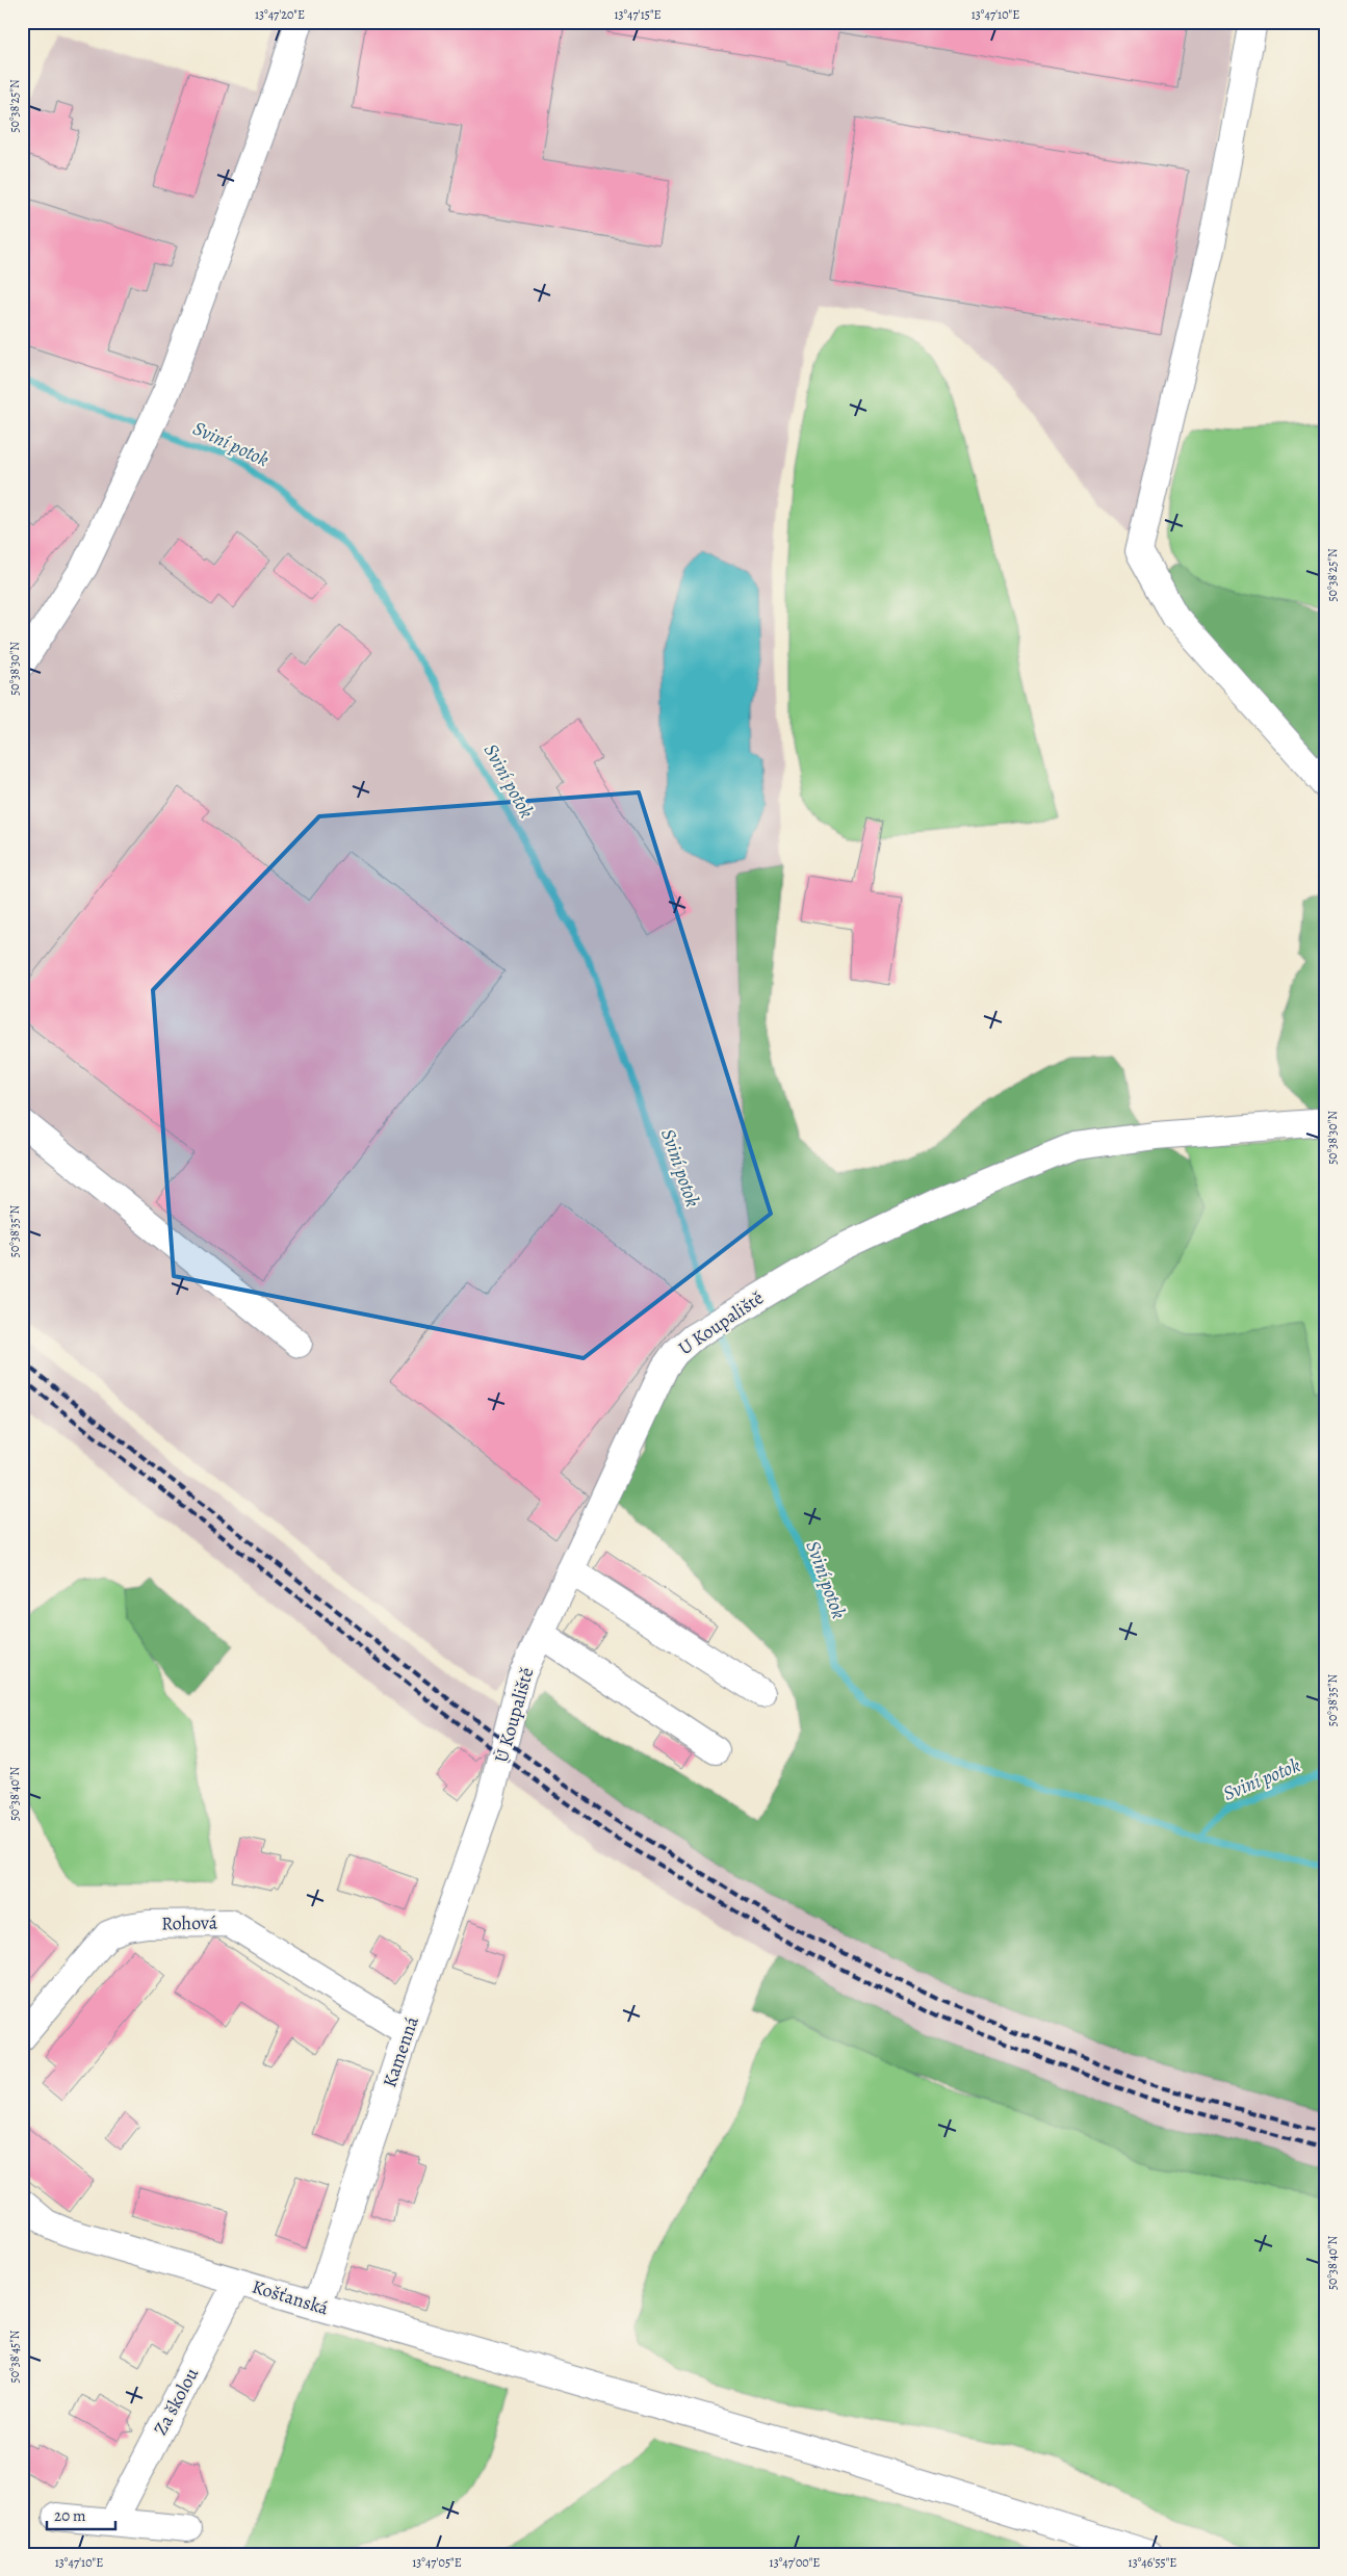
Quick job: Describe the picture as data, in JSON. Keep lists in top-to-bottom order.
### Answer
{
  "streets": {
    "street": [
      "U Koupaliště",
      "Rohová",
      "Kamenná",
      "Košťanská",
      "Za školou"
    ]
  },
  "crossings": [
    ["U Koupaliště", "Kamenná"],
    ["Rohová", "Kamenná"],
    ["Kamenná", "Košťanská"],
    ["Košťanská", "Za školou"]
  ],
  "water": ["Sviní potok"],
  "scale_bar": "20 m",
  "coordinates": [
    "13°47'20\"E",
    "13°47'15\"E",
    "13°47'10\"E",
    "50°38'25\"N",
    "50°38'30\"N",
    "50°38'35\"N",
    "50°38'40\"N",
    "50°38'45\"N",
    "13°47'05\"E",
    "13°47'00\"E",
    "13°46'55\"E"
  ]
}
